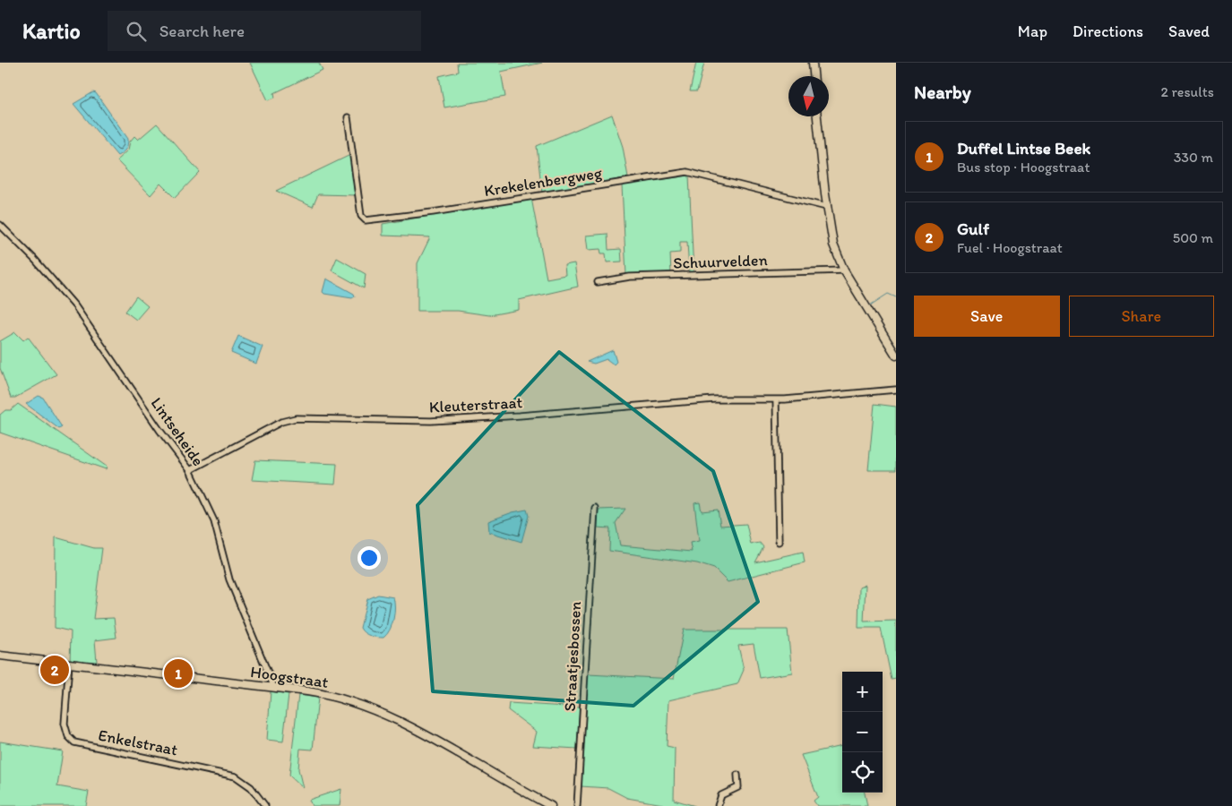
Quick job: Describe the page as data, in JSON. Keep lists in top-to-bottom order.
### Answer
{
  "streets": {
    "street": [
      "Krekelenbergweg",
      "Schuurvelden",
      "Kleuterstraat",
      "Lintseheide",
      "Straatjesbossen",
      "Hoogstraat",
      "Enkelstraat"
    ]
  },
  "crossings": [
    ["Kleuterstraat", "Lintseheide"],
    ["Lintseheide", "Hoogstraat"],
    ["Hoogstraat", "Enkelstraat"]
  ],
  "north": "bottom",
  "page": {
    "header": "Kartio",
    "search": "Search here",
    "nav": ["Map", "Directions", "Saved"],
    "heading": ["Nearby", "2 results"],
    "list": [
      {
        "mark": "1",
        "name": "Duffel Lintse Beek",
        "note": "Bus stop · Hoogstraat",
        "value": "330 m"
      },
      {
        "mark": "2",
        "name": "Gulf",
        "note": "Fuel · Hoogstraat",
        "value": "500 m"
      }
    ],
    "buttons": ["Save", "Share"],
    "pins": ["2", "1"],
    "map_buttons": ["+", "−"]
  }
}
